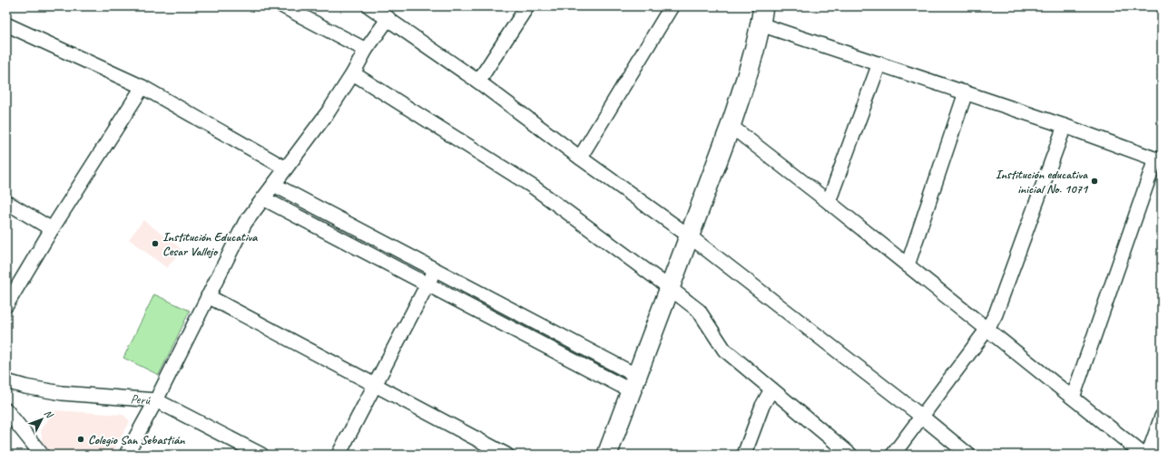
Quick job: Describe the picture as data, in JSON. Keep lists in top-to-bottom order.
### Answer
{
  "streets": {
    "street": ["Perú"]
  },
  "places": ["Institución educativa inicial No. 1071", "Institución Educativa Cesar Vallejo", "Colegio San Sebastián"],
  "north": "top right"
}
